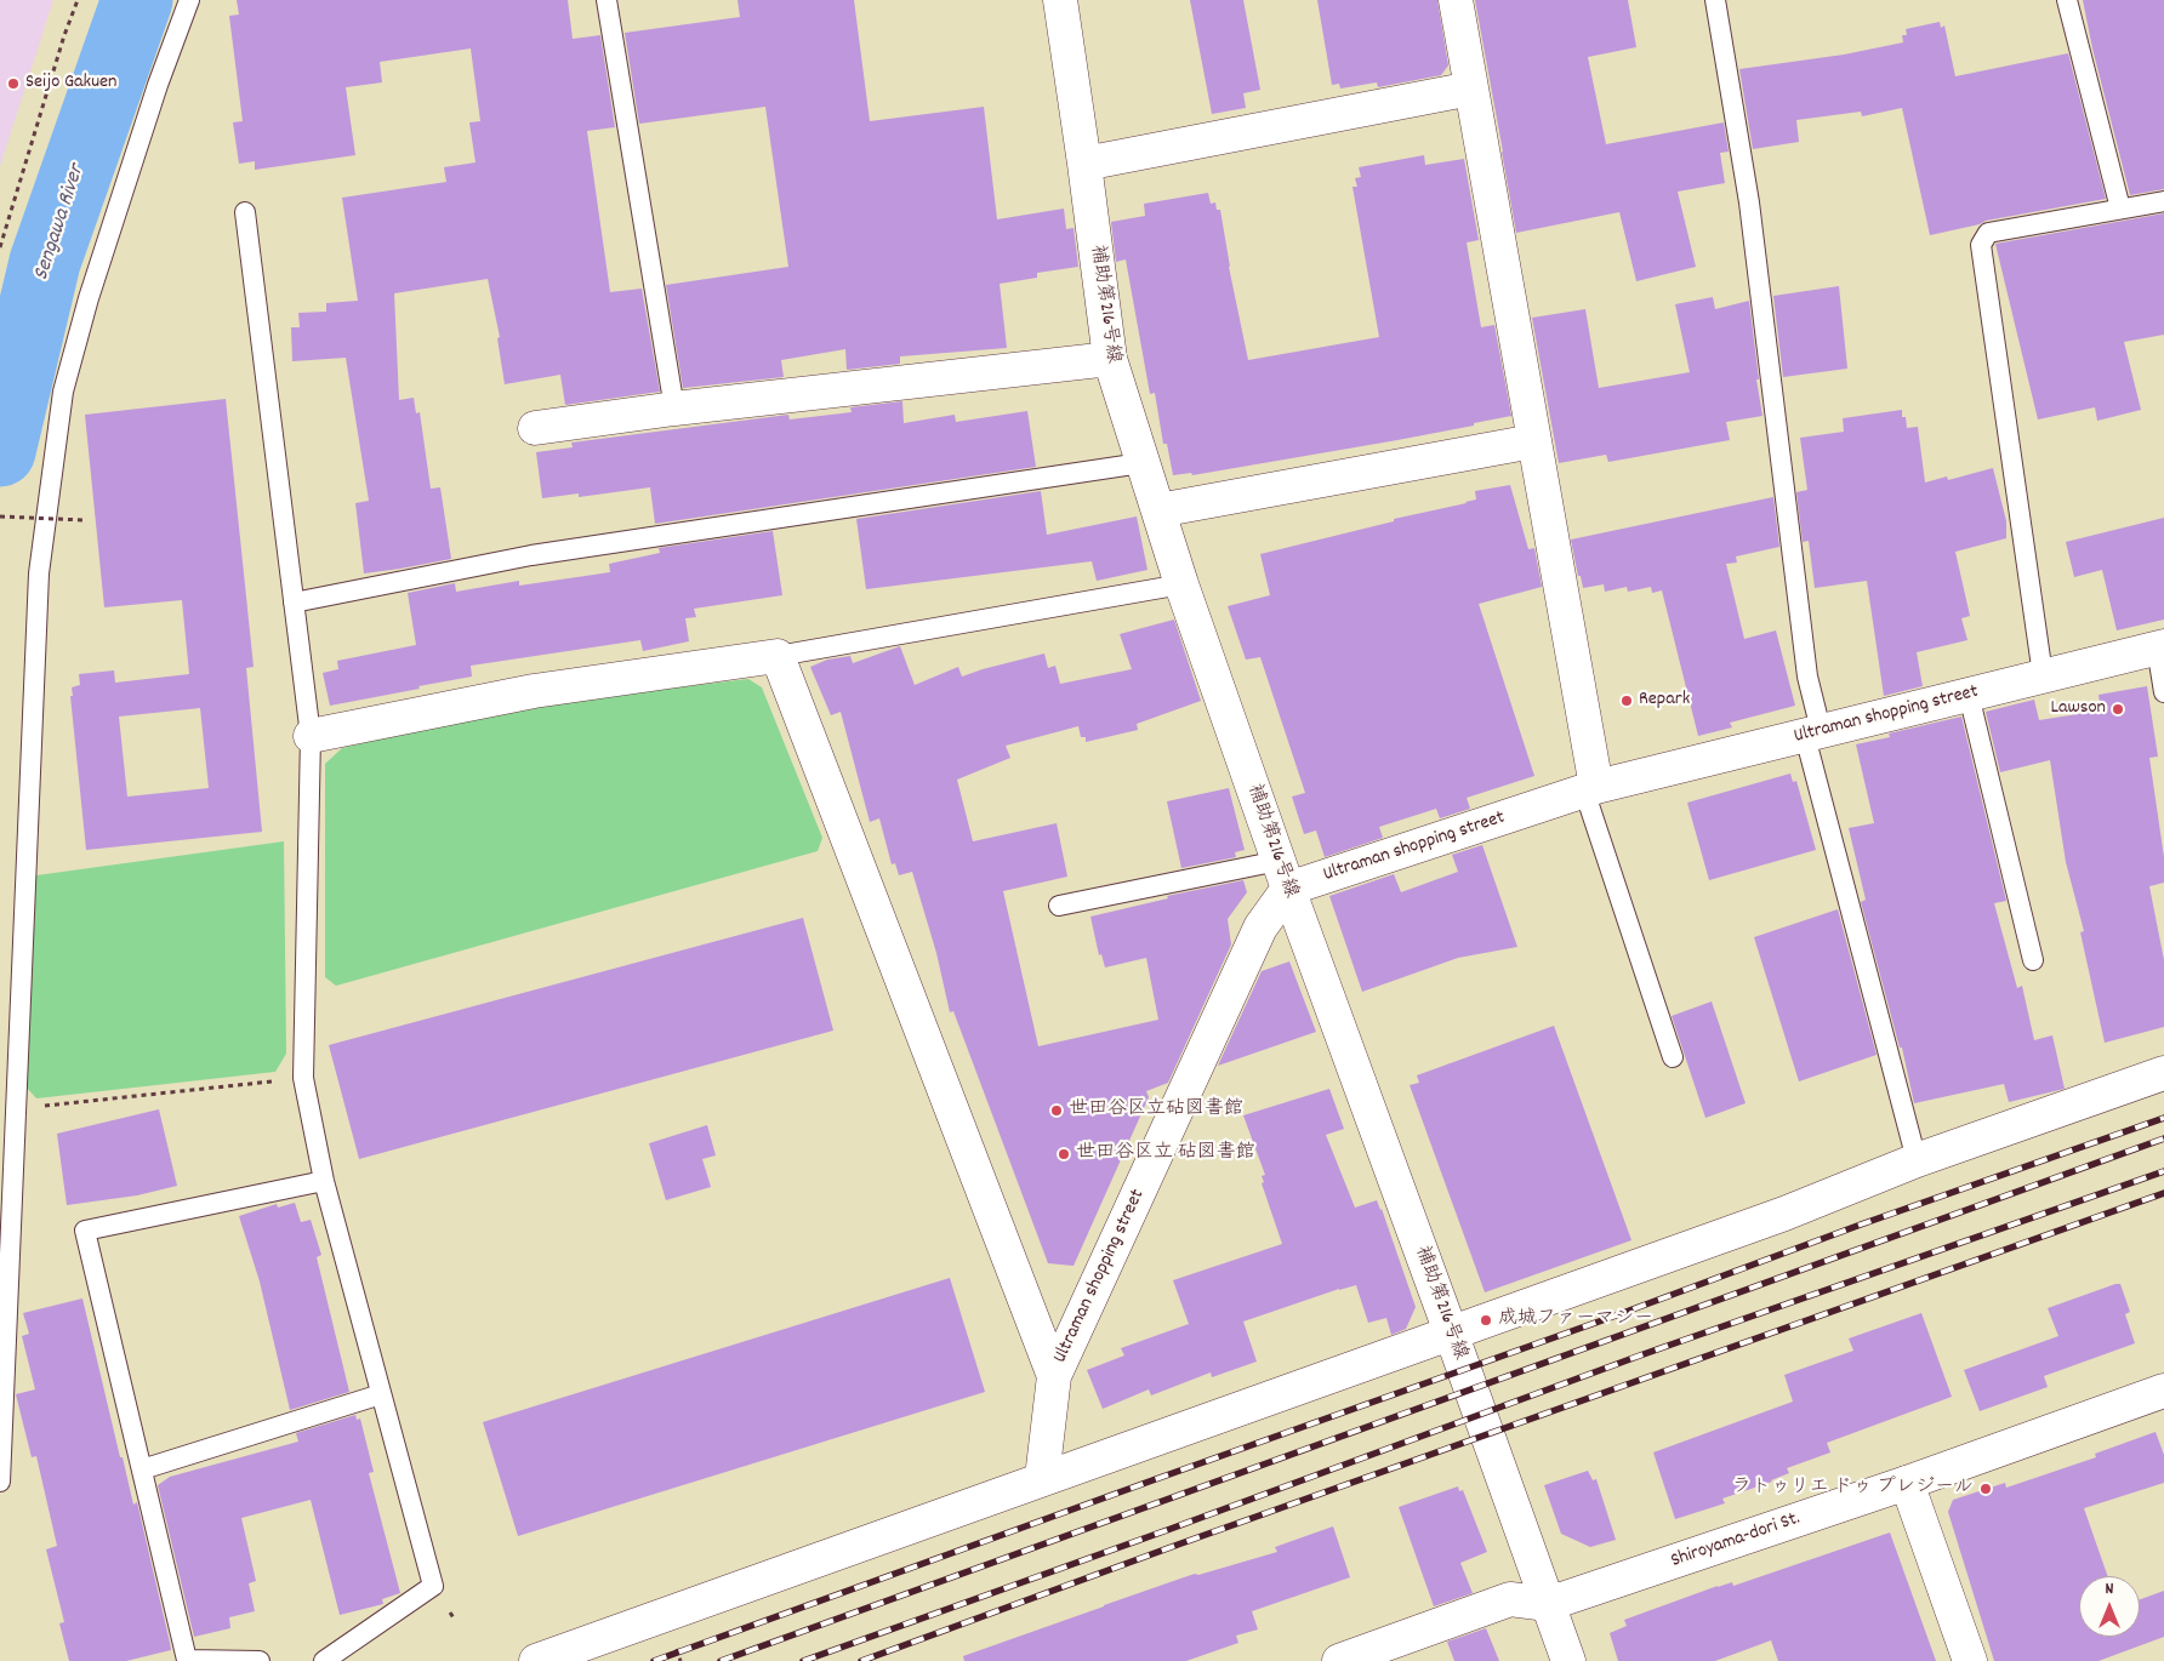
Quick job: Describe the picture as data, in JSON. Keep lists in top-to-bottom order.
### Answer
{
  "streets": {
    "street": ["補助第216号線", "Ultraman shopping street", "Shiroyama-dori St."]
  },
  "crossings": [
    ["補助第216号線", "Ultraman shopping street"],
    ["補助第216号線", "Shiroyama-dori St."]
  ],
  "water": ["Sengawa River"],
  "places": [
    "Seijo Gakuen",
    "Repark",
    "Lawson",
    "世田谷区立砧図書館",
    "世田谷区立 砧図書館",
    "成城ファーマシー",
    "ラトゥリエ ドゥ プレジール"
  ],
  "north": "top"
}
